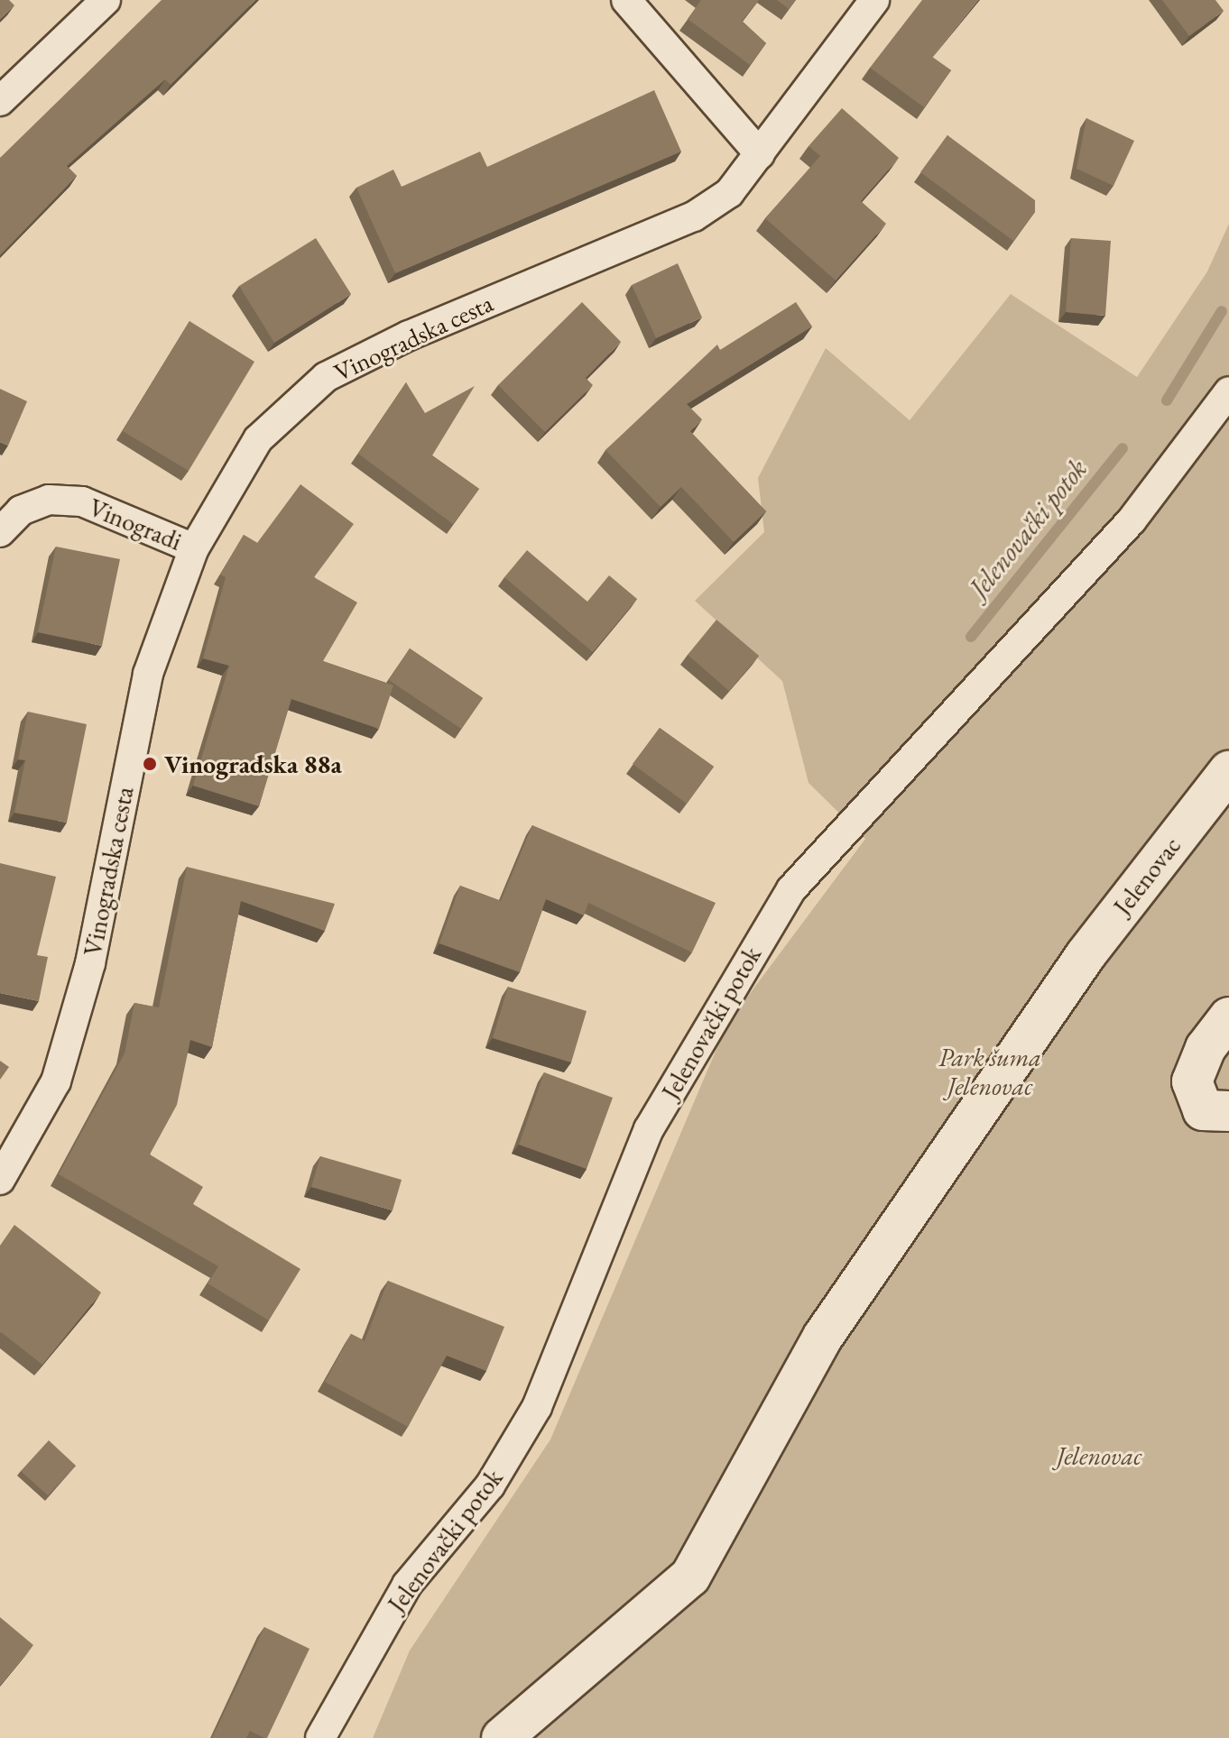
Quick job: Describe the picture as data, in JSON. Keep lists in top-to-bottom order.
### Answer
{
  "streets": {
    "street": [
      "Vinogradska cesta",
      "Vinogradi",
      "Jelenovac",
      "Jelenovački potok"
    ]
  },
  "crossings": [
    ["Vinogradska cesta", "Vinogradi"]
  ],
  "water": ["Jelenovački potok"],
  "parks": ["Park šuma Jelenovac", "Jelenovac"],
  "places": ["Vinogradska 88a"]
}
